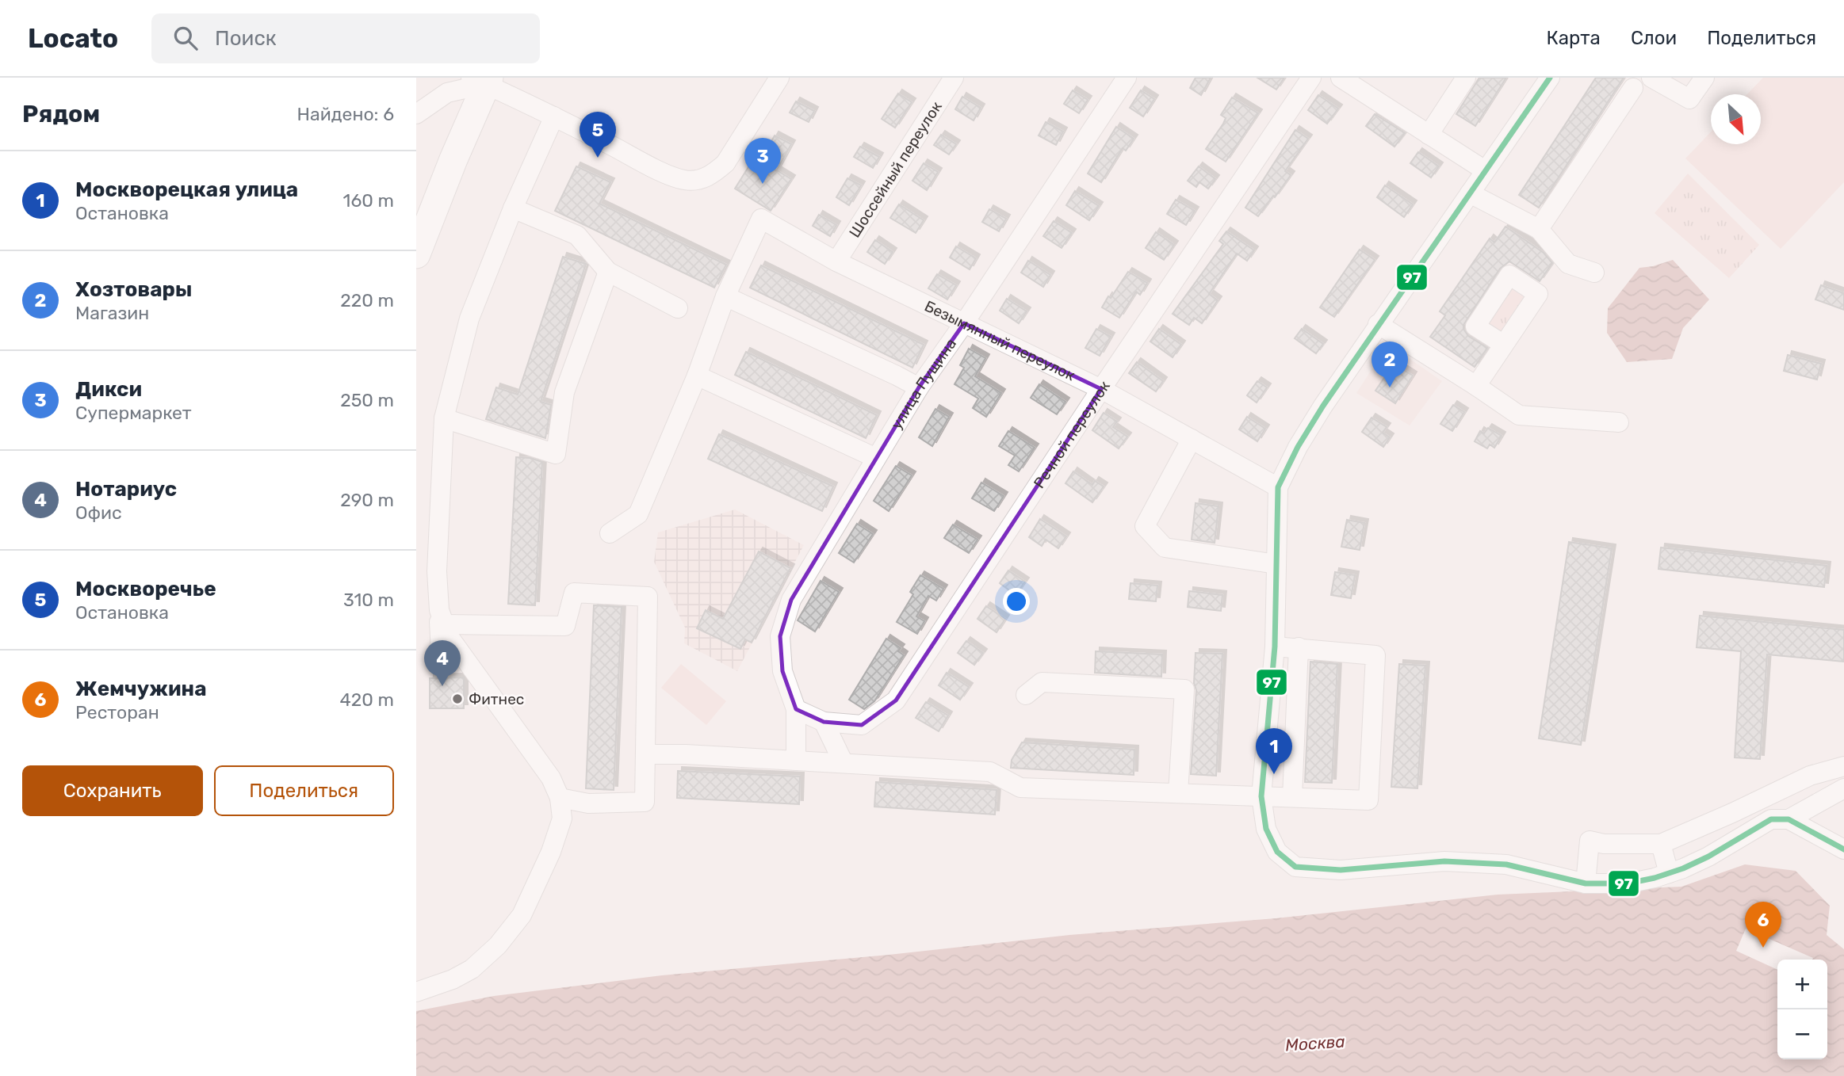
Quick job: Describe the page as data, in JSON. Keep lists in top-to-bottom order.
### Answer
{
  "streets": {
    "street": [
      "Шоссейный переулок",
      "Безымянный переулок",
      "улица Пущина",
      "Речной переулок"
    ]
  },
  "crossings": [
    ["Шоссейный переулок", "Безымянный переулок"],
    ["Безымянный переулок", "улица Пущина"],
    ["Безымянный переулок", "Речной переулок"],
    ["улица Пущина", "Речной переулок"]
  ],
  "water": ["Москва"],
  "places": ["Фитнес"],
  "lines": ["transit line 97"],
  "north": "bottom right",
  "page": {
    "header": "Locato",
    "search": "Поиск",
    "nav": ["Карта", "Слои", "Поделиться"],
    "heading": ["Рядом", "Найдено: 6"],
    "pins": [
      "5",
      "3",
      "2",
      "4",
      "1",
      "6"
    ],
    "list": [
      {
        "mark": "1",
        "name": "Москворецкая улица",
        "note": "Остановка",
        "value": "160 m"
      },
      {
        "mark": "2",
        "name": "Хозтовары",
        "note": "Магазин",
        "value": "220 m"
      },
      {
        "mark": "3",
        "name": "Дикси",
        "note": "Супермаркет",
        "value": "250 m"
      },
      {
        "mark": "4",
        "name": "Нотариус",
        "note": "Офис",
        "value": "290 m"
      },
      {
        "mark": "5",
        "name": "Москворечье",
        "note": "Остановка",
        "value": "310 m"
      },
      {
        "mark": "6",
        "name": "Жемчужина",
        "note": "Ресторан",
        "value": "420 m"
      }
    ],
    "buttons": ["Сохранить", "Поделиться"],
    "map_buttons": ["+", "−"]
  }
}
